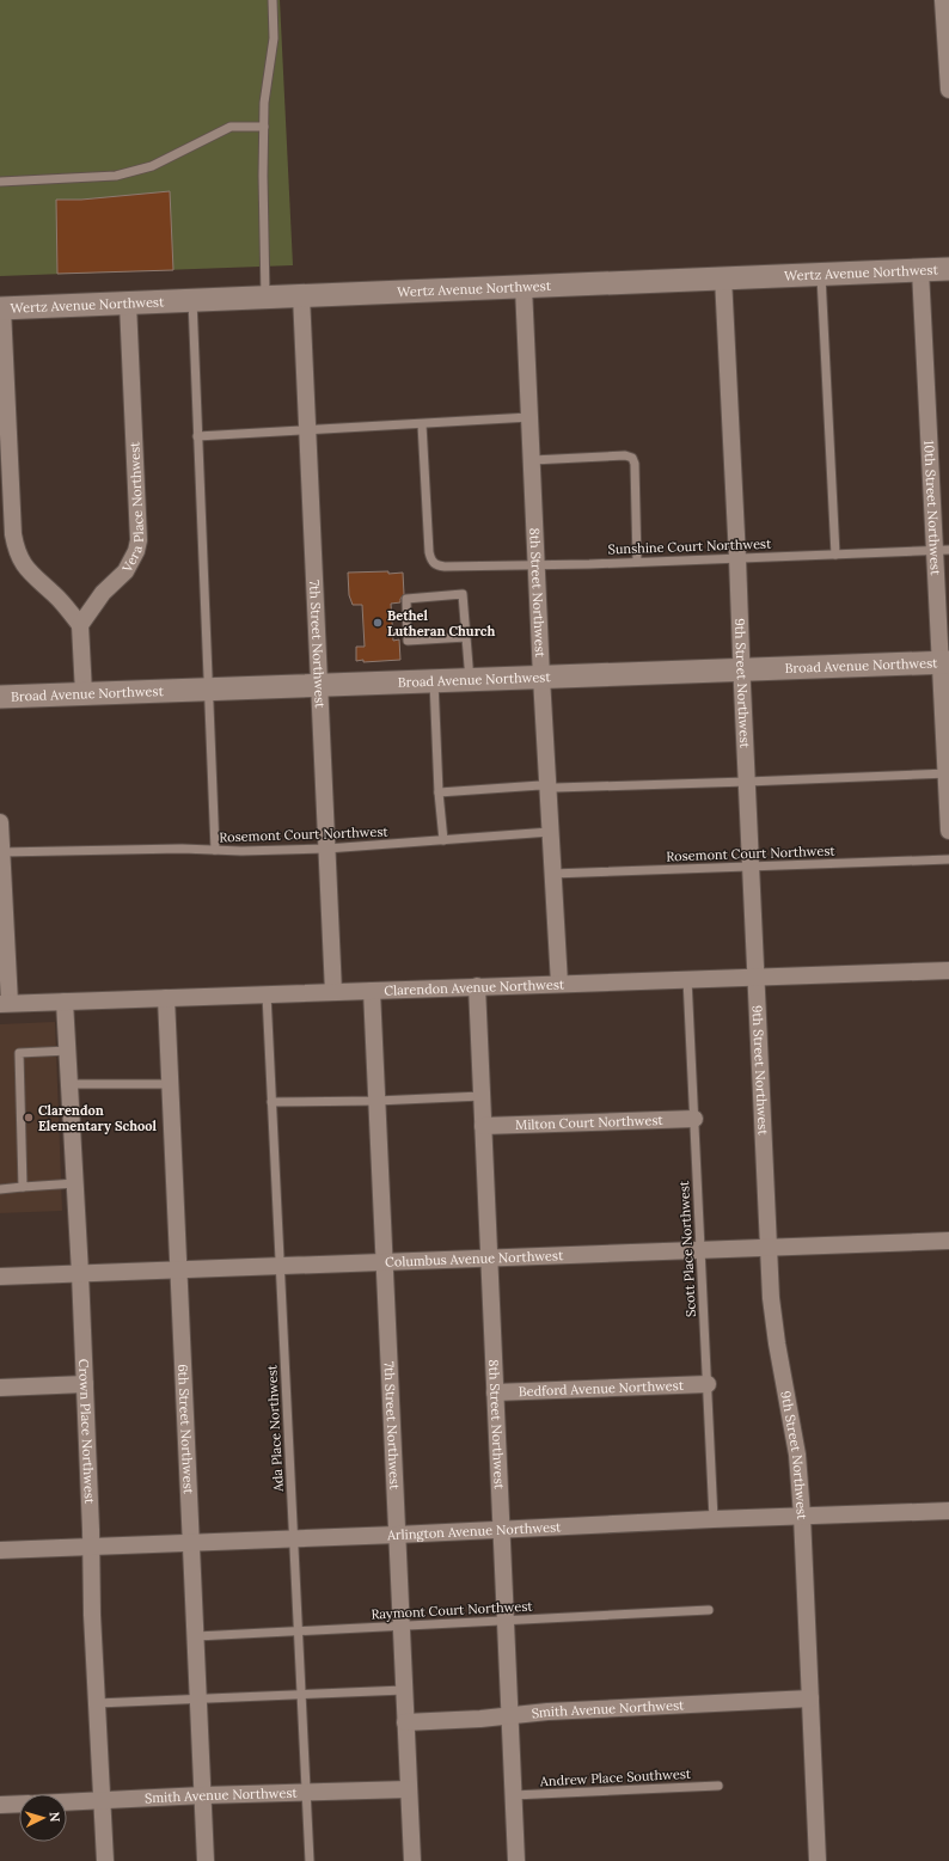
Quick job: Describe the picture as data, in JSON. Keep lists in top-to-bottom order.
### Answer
{
  "streets": {
    "main road": ["Wertz Avenue Northwest", "Broad Avenue Northwest"],
    "street": [
      "Vera Place Northwest",
      "10th Street Northwest",
      "8th Street Northwest",
      "7th Street Northwest",
      "9th Street Northwest",
      "Clarendon Avenue Northwest",
      "Milton Court Northwest",
      "Columbus Avenue Northwest",
      "Bedford Avenue Northwest",
      "6th Street Northwest",
      "Crown Place Northwest",
      "Arlington Avenue Northwest",
      "Smith Avenue Northwest"
    ],
    "lane": [
      "Sunshine Court Northwest",
      "Rosemont Court Northwest",
      "Scott Place Northwest",
      "Ada Place Northwest",
      "Raymont Court Northwest",
      "Andrew Place Southwest"
    ]
  },
  "crossings": [
    ["Wertz Avenue Northwest", "Vera Place Northwest"],
    ["Wertz Avenue Northwest", "10th Street Northwest"],
    ["Wertz Avenue Northwest", "8th Street Northwest"],
    ["Wertz Avenue Northwest", "7th Street Northwest"],
    ["Wertz Avenue Northwest", "9th Street Northwest"],
    ["10th Street Northwest", "Sunshine Court Northwest"],
    ["10th Street Northwest", "Broad Avenue Northwest"],
    ["Sunshine Court Northwest", "8th Street Northwest"],
    ["Sunshine Court Northwest", "9th Street Northwest"],
    ["8th Street Northwest", "Broad Avenue Northwest"],
    ["8th Street Northwest", "Rosemont Court Northwest"],
    ["8th Street Northwest", "Clarendon Avenue Northwest"],
    ["8th Street Northwest", "Milton Court Northwest"],
    ["8th Street Northwest", "Columbus Avenue Northwest"],
    ["8th Street Northwest", "Bedford Avenue Northwest"],
    ["8th Street Northwest", "Arlington Avenue Northwest"],
    ["8th Street Northwest", "Raymont Court Northwest"],
    ["8th Street Northwest", "Smith Avenue Northwest"],
    ["8th Street Northwest", "Andrew Place Southwest"],
    ["7th Street Northwest", "Broad Avenue Northwest"],
    ["7th Street Northwest", "Rosemont Court Northwest"],
    ["7th Street Northwest", "Clarendon Avenue Northwest"],
    ["7th Street Northwest", "Columbus Avenue Northwest"],
    ["7th Street Northwest", "Arlington Avenue Northwest"],
    ["7th Street Northwest", "Raymont Court Northwest"],
    ["7th Street Northwest", "Smith Avenue Northwest"],
    ["Broad Avenue Northwest", "9th Street Northwest"],
    ["9th Street Northwest", "Rosemont Court Northwest"],
    ["9th Street Northwest", "Clarendon Avenue Northwest"],
    ["9th Street Northwest", "Columbus Avenue Northwest"],
    ["9th Street Northwest", "Arlington Avenue Northwest"],
    ["9th Street Northwest", "Smith Avenue Northwest"],
    ["Clarendon Avenue Northwest", "Scott Place Northwest"],
    ["Clarendon Avenue Northwest", "Ada Place Northwest"],
    ["Clarendon Avenue Northwest", "6th Street Northwest"],
    ["Clarendon Avenue Northwest", "Crown Place Northwest"],
    ["Milton Court Northwest", "Scott Place Northwest"],
    ["Scott Place Northwest", "Columbus Avenue Northwest"],
    ["Scott Place Northwest", "Bedford Avenue Northwest"],
    ["Scott Place Northwest", "Arlington Avenue Northwest"],
    ["Columbus Avenue Northwest", "Ada Place Northwest"],
    ["Columbus Avenue Northwest", "6th Street Northwest"],
    ["Columbus Avenue Northwest", "Crown Place Northwest"],
    ["Ada Place Northwest", "Arlington Avenue Northwest"],
    ["Ada Place Northwest", "Raymont Court Northwest"],
    ["Ada Place Northwest", "Smith Avenue Northwest"],
    ["6th Street Northwest", "Arlington Avenue Northwest"],
    ["6th Street Northwest", "Raymont Court Northwest"],
    ["6th Street Northwest", "Smith Avenue Northwest"],
    ["Crown Place Northwest", "Arlington Avenue Northwest"],
    ["Crown Place Northwest", "Smith Avenue Northwest"]
  ],
  "places": ["Bethel Lutheran Church", "Clarendon Elementary School"],
  "north": "right"
}
